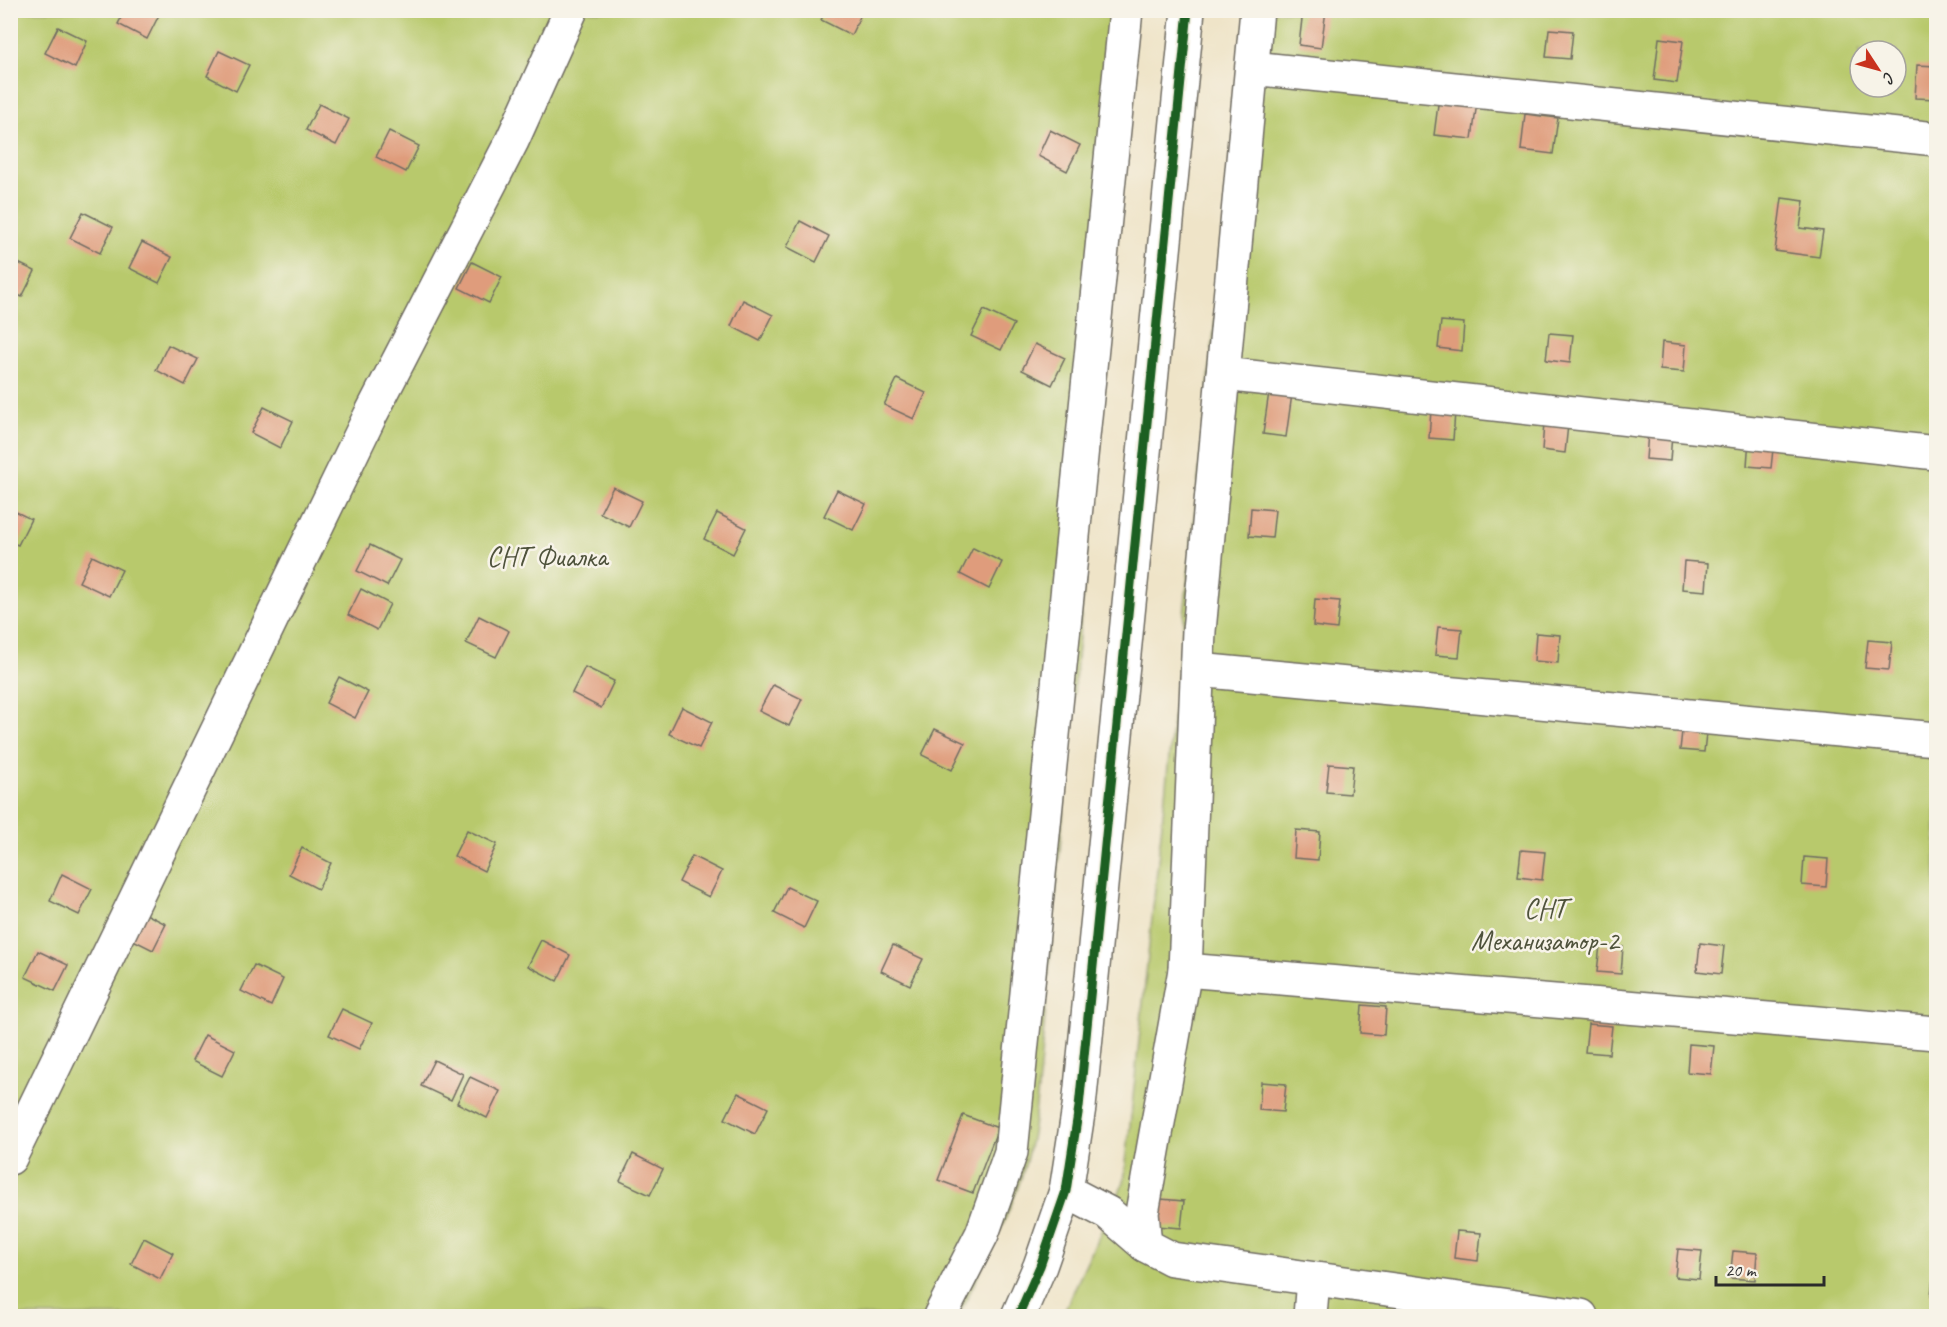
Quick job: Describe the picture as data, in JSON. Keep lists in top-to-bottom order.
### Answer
{
  "parks": ["СНТ Фиалка", "СНТ Механизатор-2"],
  "scale_bar": "20 m",
  "north": "bottom right"
}
